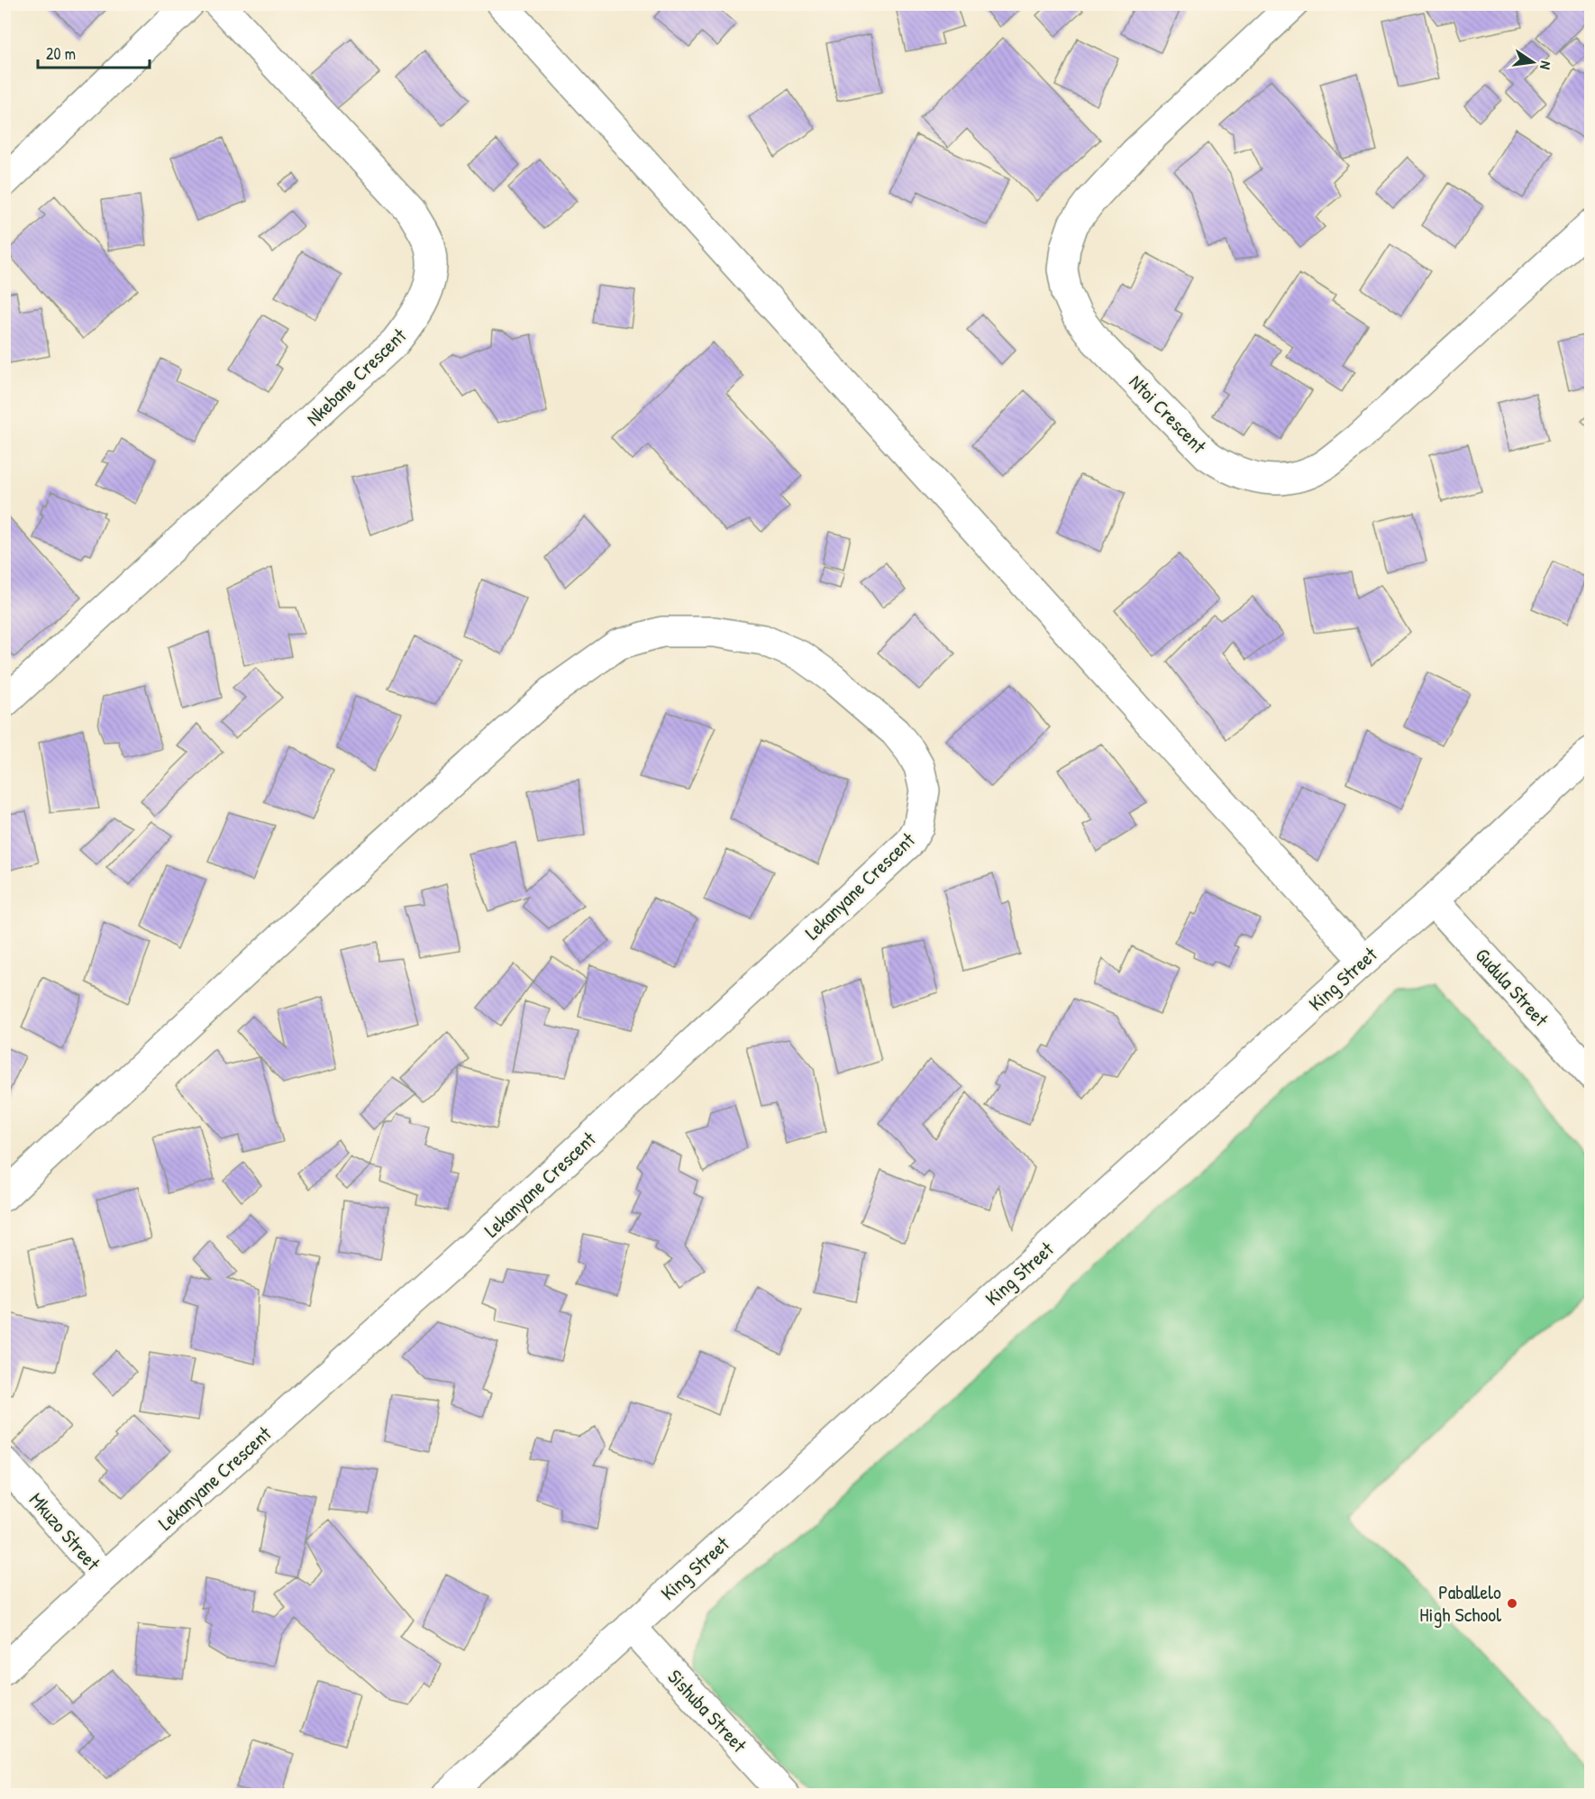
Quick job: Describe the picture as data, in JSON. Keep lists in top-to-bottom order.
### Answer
{
  "streets": {
    "street": [
      "Nkebane Crescent",
      "Ntoi Crescent",
      "Lekanyane Crescent",
      "King Street",
      "Gudula Street",
      "Mkuzo Street",
      "Sishuba Street"
    ]
  },
  "crossings": [
    ["Lekanyane Crescent", "Mkuzo Street"],
    ["King Street", "Gudula Street"],
    ["King Street", "Sishuba Street"]
  ],
  "places": ["Paballelo High School"],
  "scale_bar": "20 m",
  "north": "right"
}
